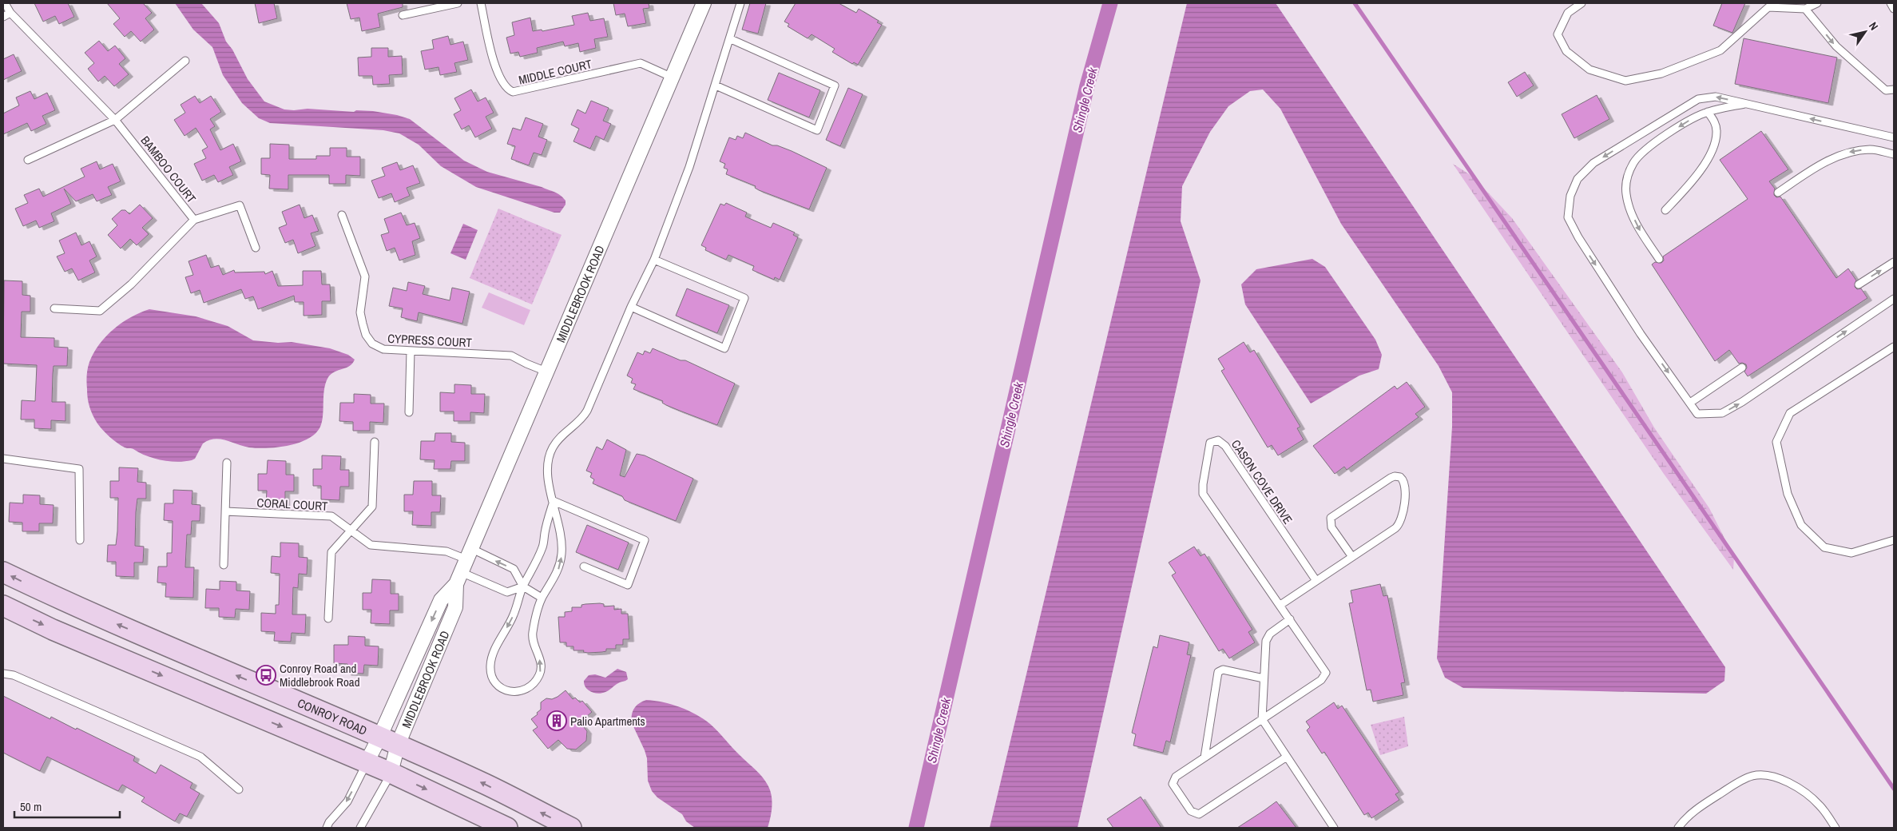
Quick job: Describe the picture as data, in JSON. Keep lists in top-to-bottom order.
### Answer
{
  "streets": {
    "main road": ["CONROY ROAD"],
    "street": ["MIDDLEBROOK ROAD"],
    "lane": [
      "MIDDLE COURT",
      "BAMBOO COURT",
      "CYPRESS COURT",
      "CASON COVE DRIVE",
      "CORAL COURT"
    ]
  },
  "crossings": [
    ["MIDDLE COURT", "MIDDLEBROOK ROAD"],
    ["MIDDLEBROOK ROAD", "CYPRESS COURT"],
    ["MIDDLEBROOK ROAD", "CORAL COURT"],
    ["MIDDLEBROOK ROAD", "CONROY ROAD"]
  ],
  "water": ["Shingle Creek"],
  "places": {
    "bus stop": ["Conroy Road and Middlebrook Road"],
    "building": ["Palio Apartments"]
  },
  "scale_bar": "50 m",
  "north": "top right"
}
